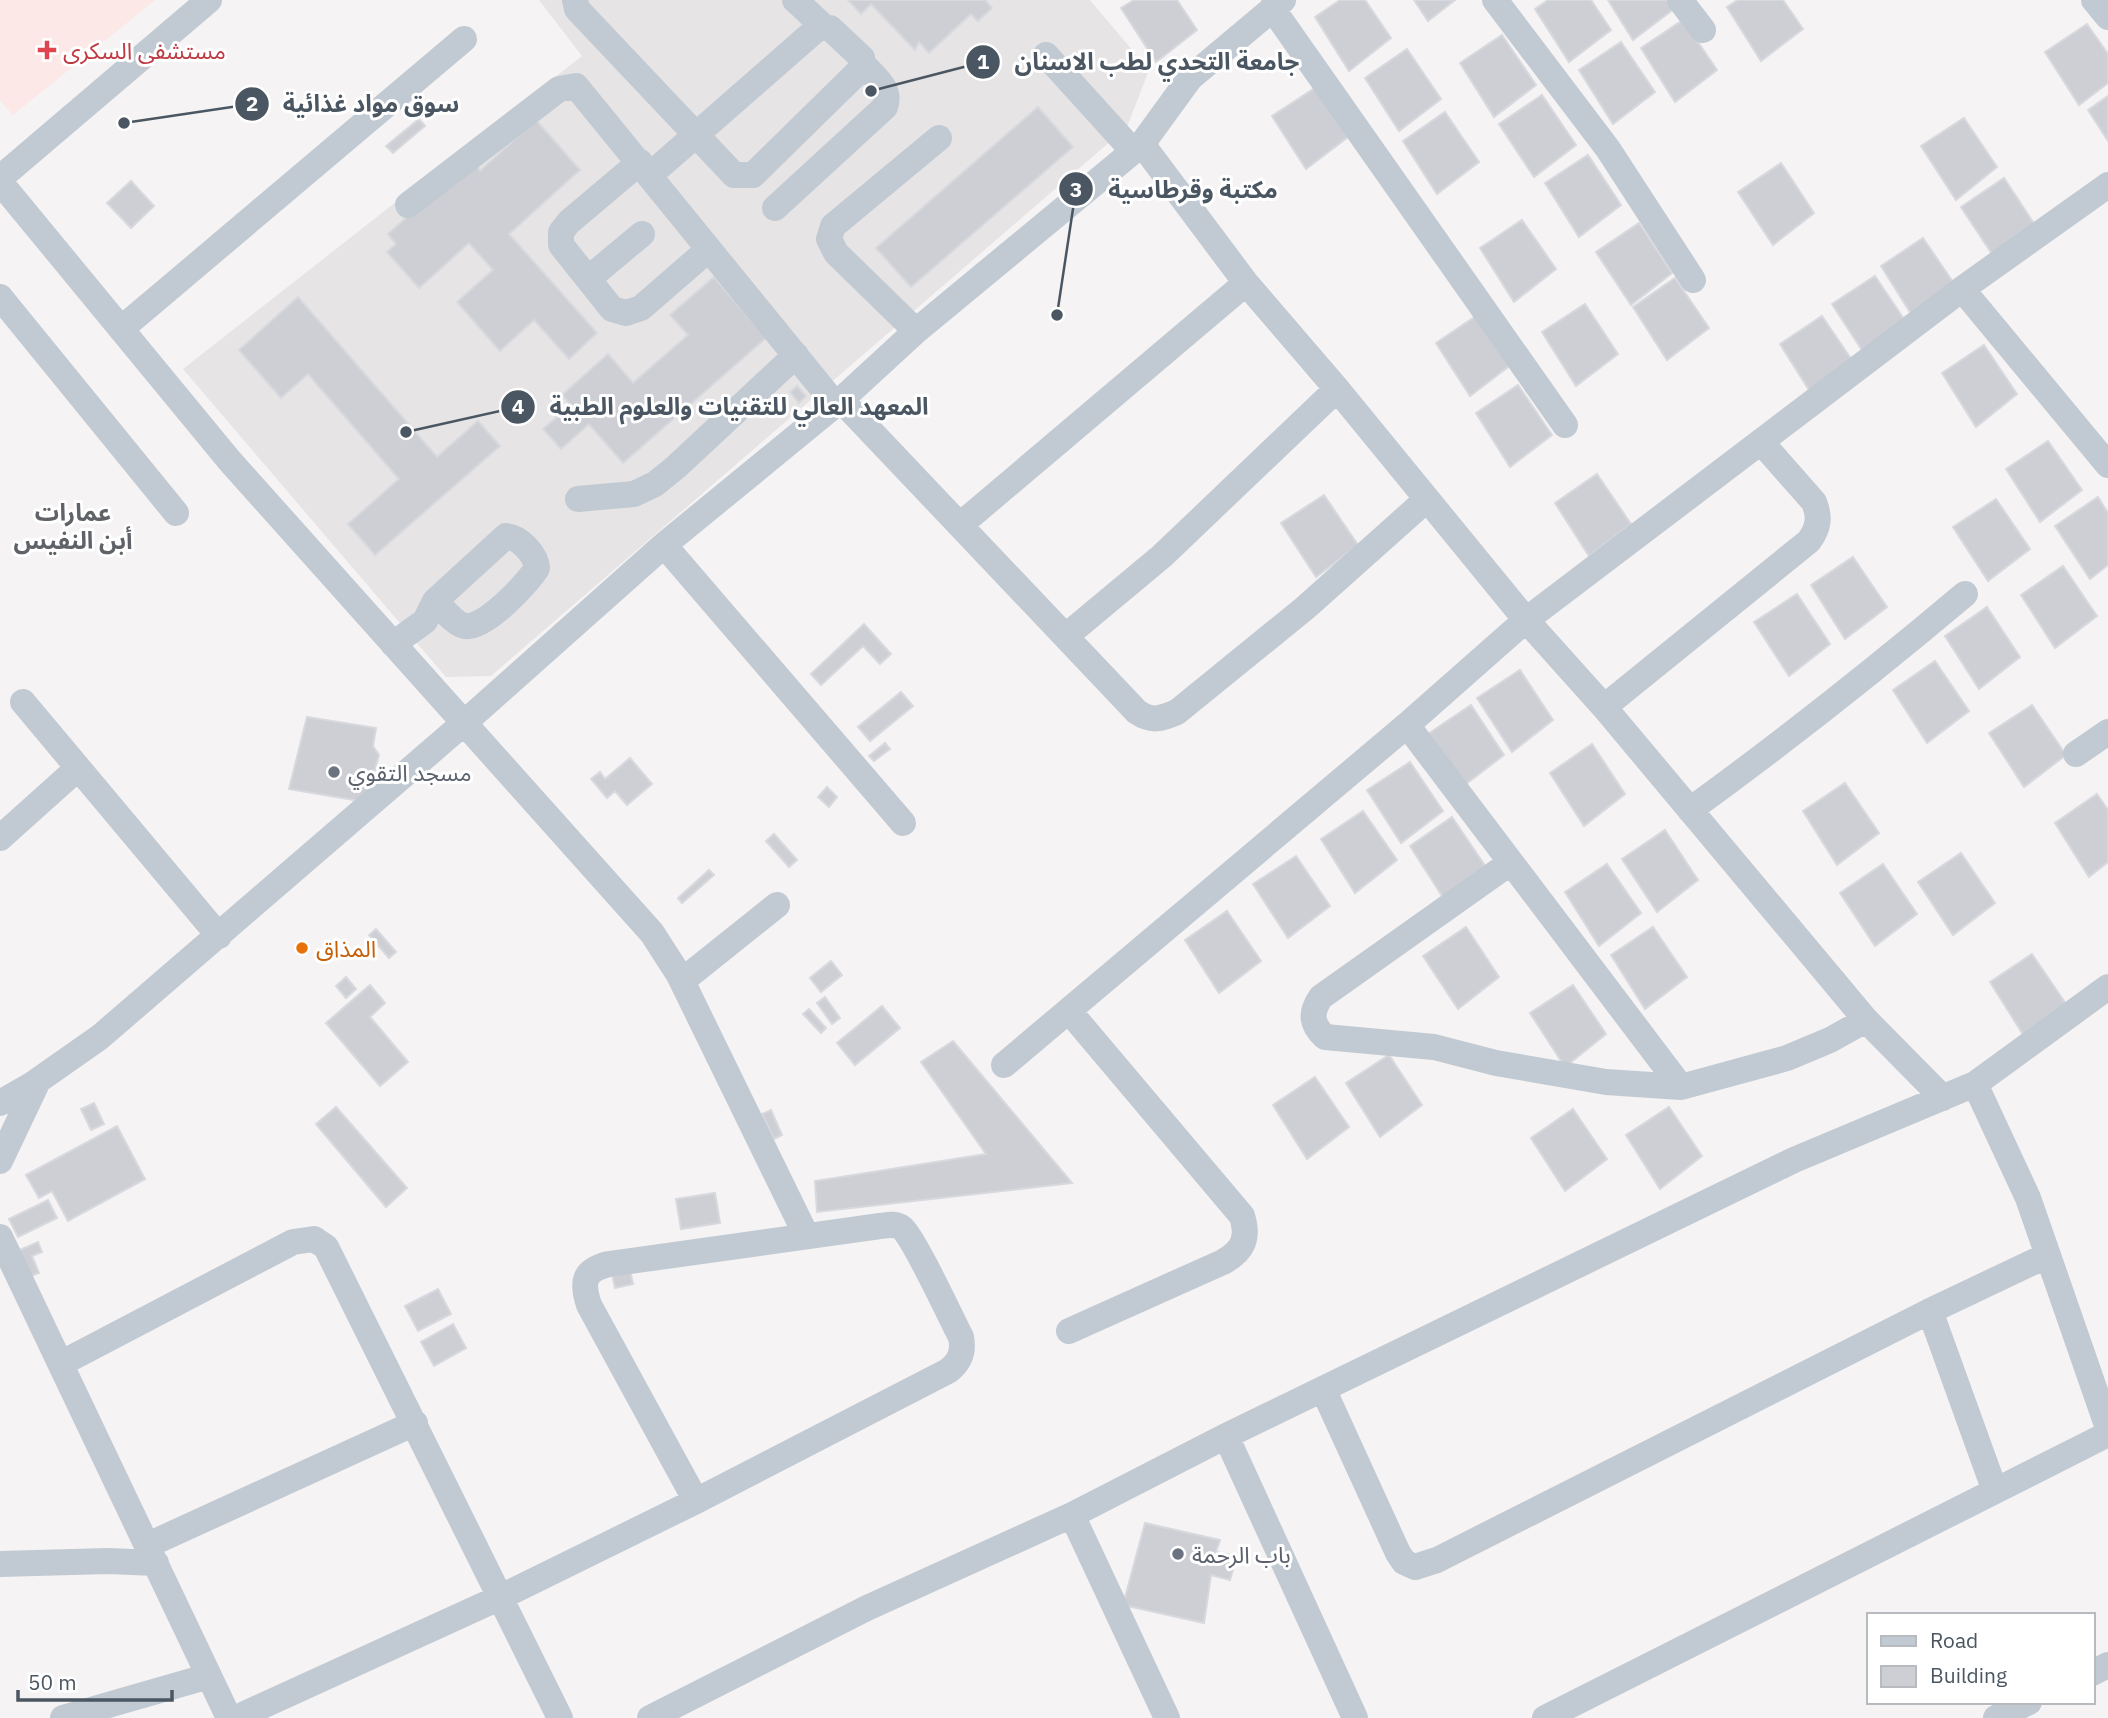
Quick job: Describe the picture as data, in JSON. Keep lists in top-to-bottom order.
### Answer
{
  "districts": ["عمارات أبن النفيس"],
  "places": {
    "health": ["مستشفى السكرى"],
    "other": [
      "جامعة التحدي لطب الاسنان",
      "سوق مواد غذائية",
      "مكتبة وقرطاسية",
      "المعهد العالي للتقنيات والعلوم الطبية",
      "مسجد التقوي",
      "المذاق",
      "باب الرحمة"
    ]
  },
  "legend": ["Road", "Building"],
  "scale_bar": "50 m"
}
